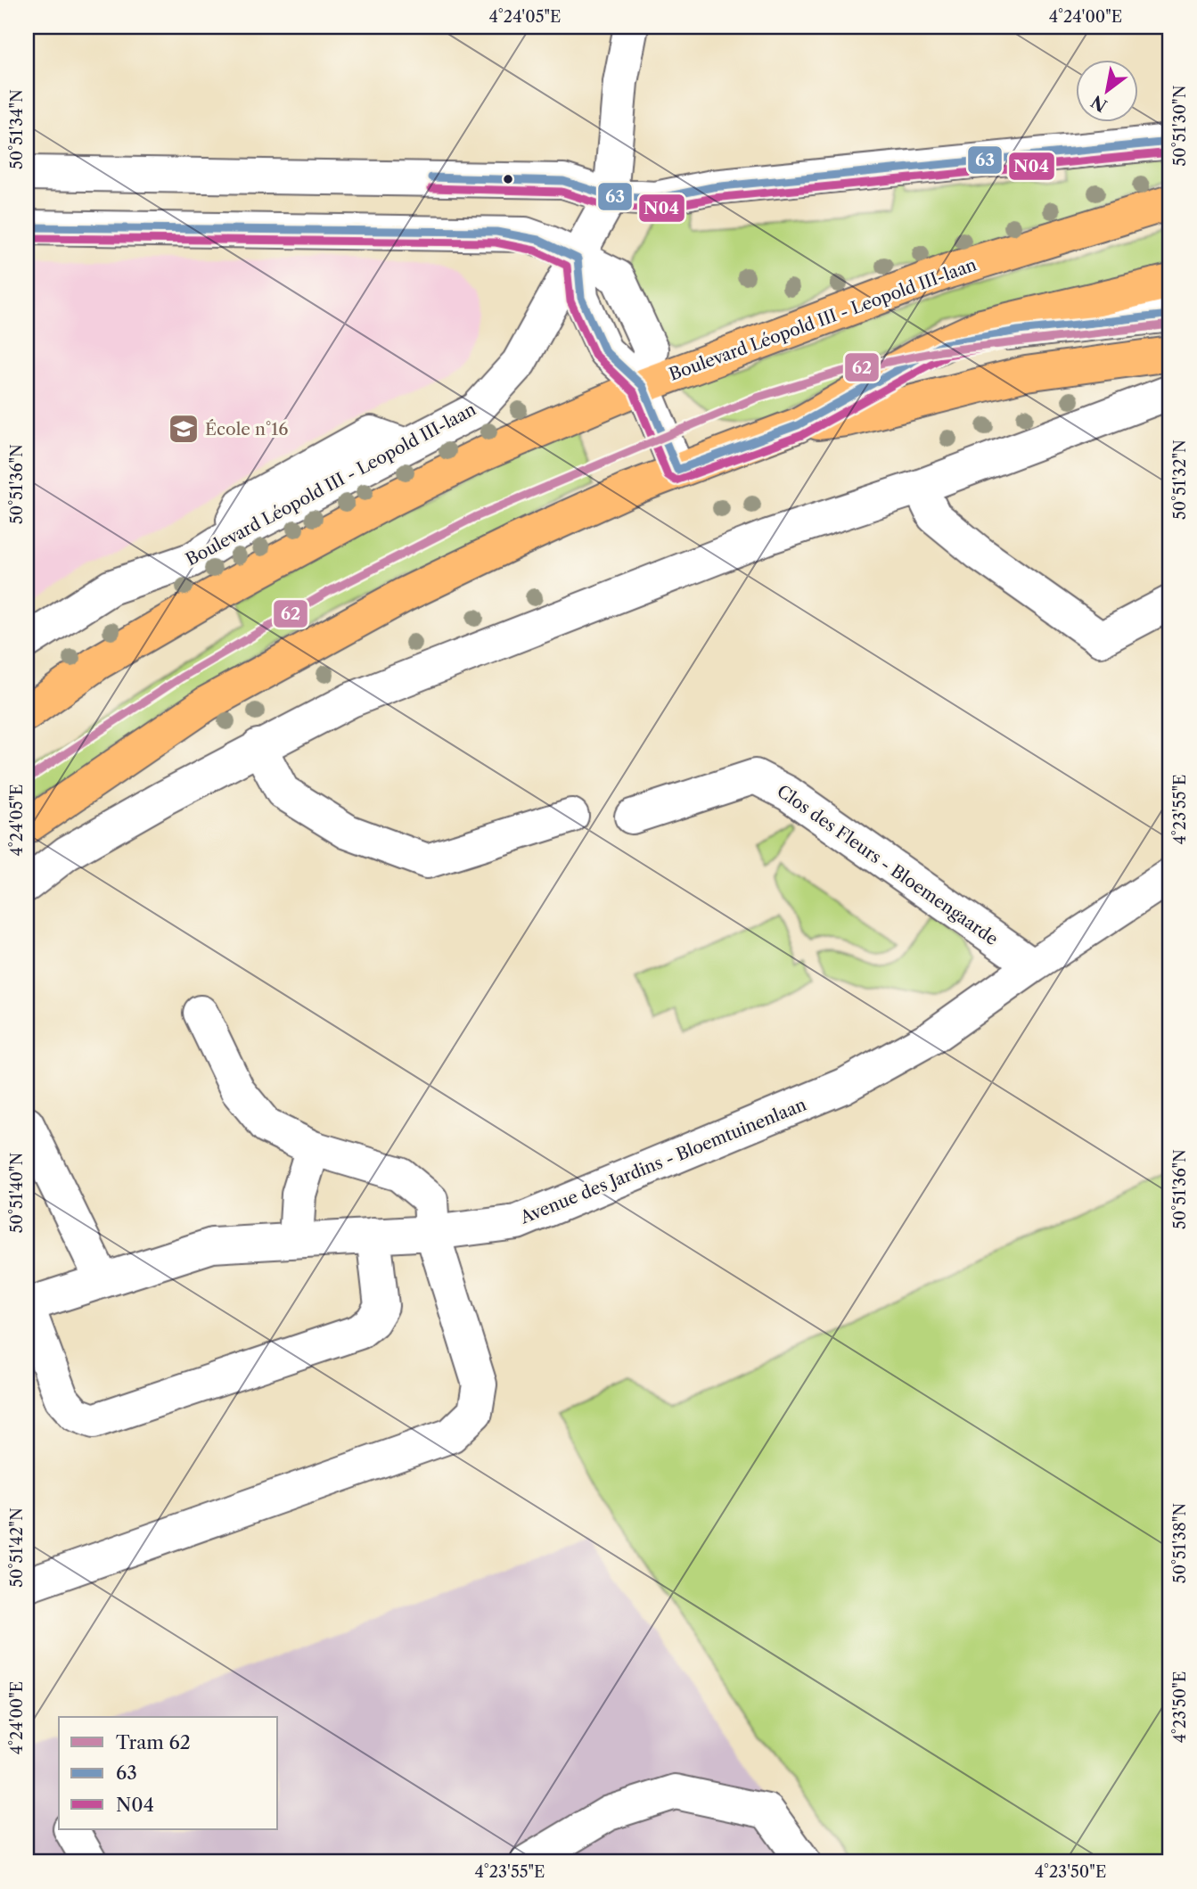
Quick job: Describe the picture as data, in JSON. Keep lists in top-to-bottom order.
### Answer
{
  "streets": {
    "main road": ["Boulevard Léopold III - Leopold III-laan"],
    "street": ["Clos des Fleurs - Bloemengaarde", "Avenue des Jardins - Bloemtuinenlaan"]
  },
  "crossings": [
    ["Clos des Fleurs - Bloemengaarde", "Avenue des Jardins - Bloemtuinenlaan"]
  ],
  "places": {
    "school or university": ["École n°16"]
  },
  "lines": ["transit line 63", "transit line N04", "tram line 62"],
  "legend": ["Tram 62", "63", "N04"],
  "north": "bottom left",
  "coordinates": [
    "4°24'05\"E",
    "4°24'00\"E",
    "50°51'30\"N",
    "50°51'34\"N",
    "50°51'32\"N",
    "50°51'36\"N",
    "4°23'55\"E",
    "50°51'40\"N",
    "50°51'38\"N",
    "50°51'42\"N",
    "4°23'50\"E"
  ]
}
